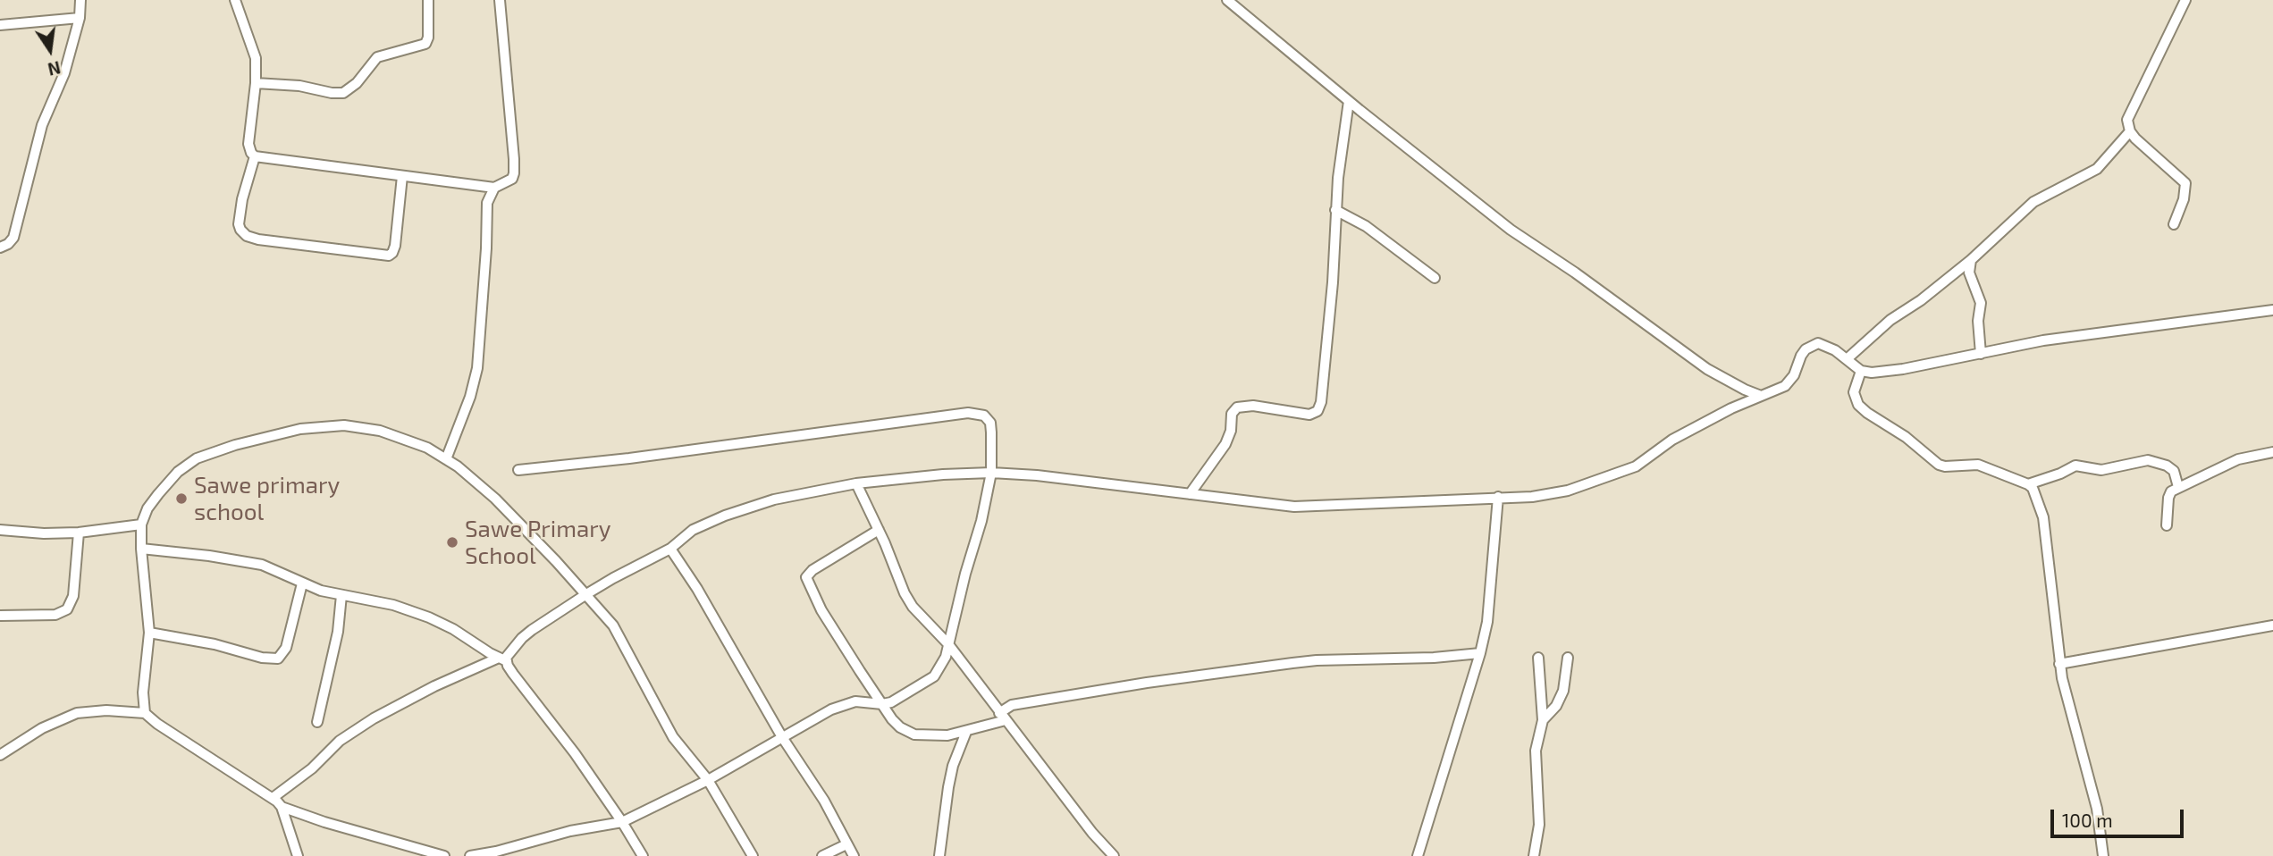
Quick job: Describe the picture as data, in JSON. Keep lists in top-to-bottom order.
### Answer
{
  "places": ["Sawe primary school", "Sawe Primary School"],
  "scale_bar": "100 m",
  "north": "bottom"
}
